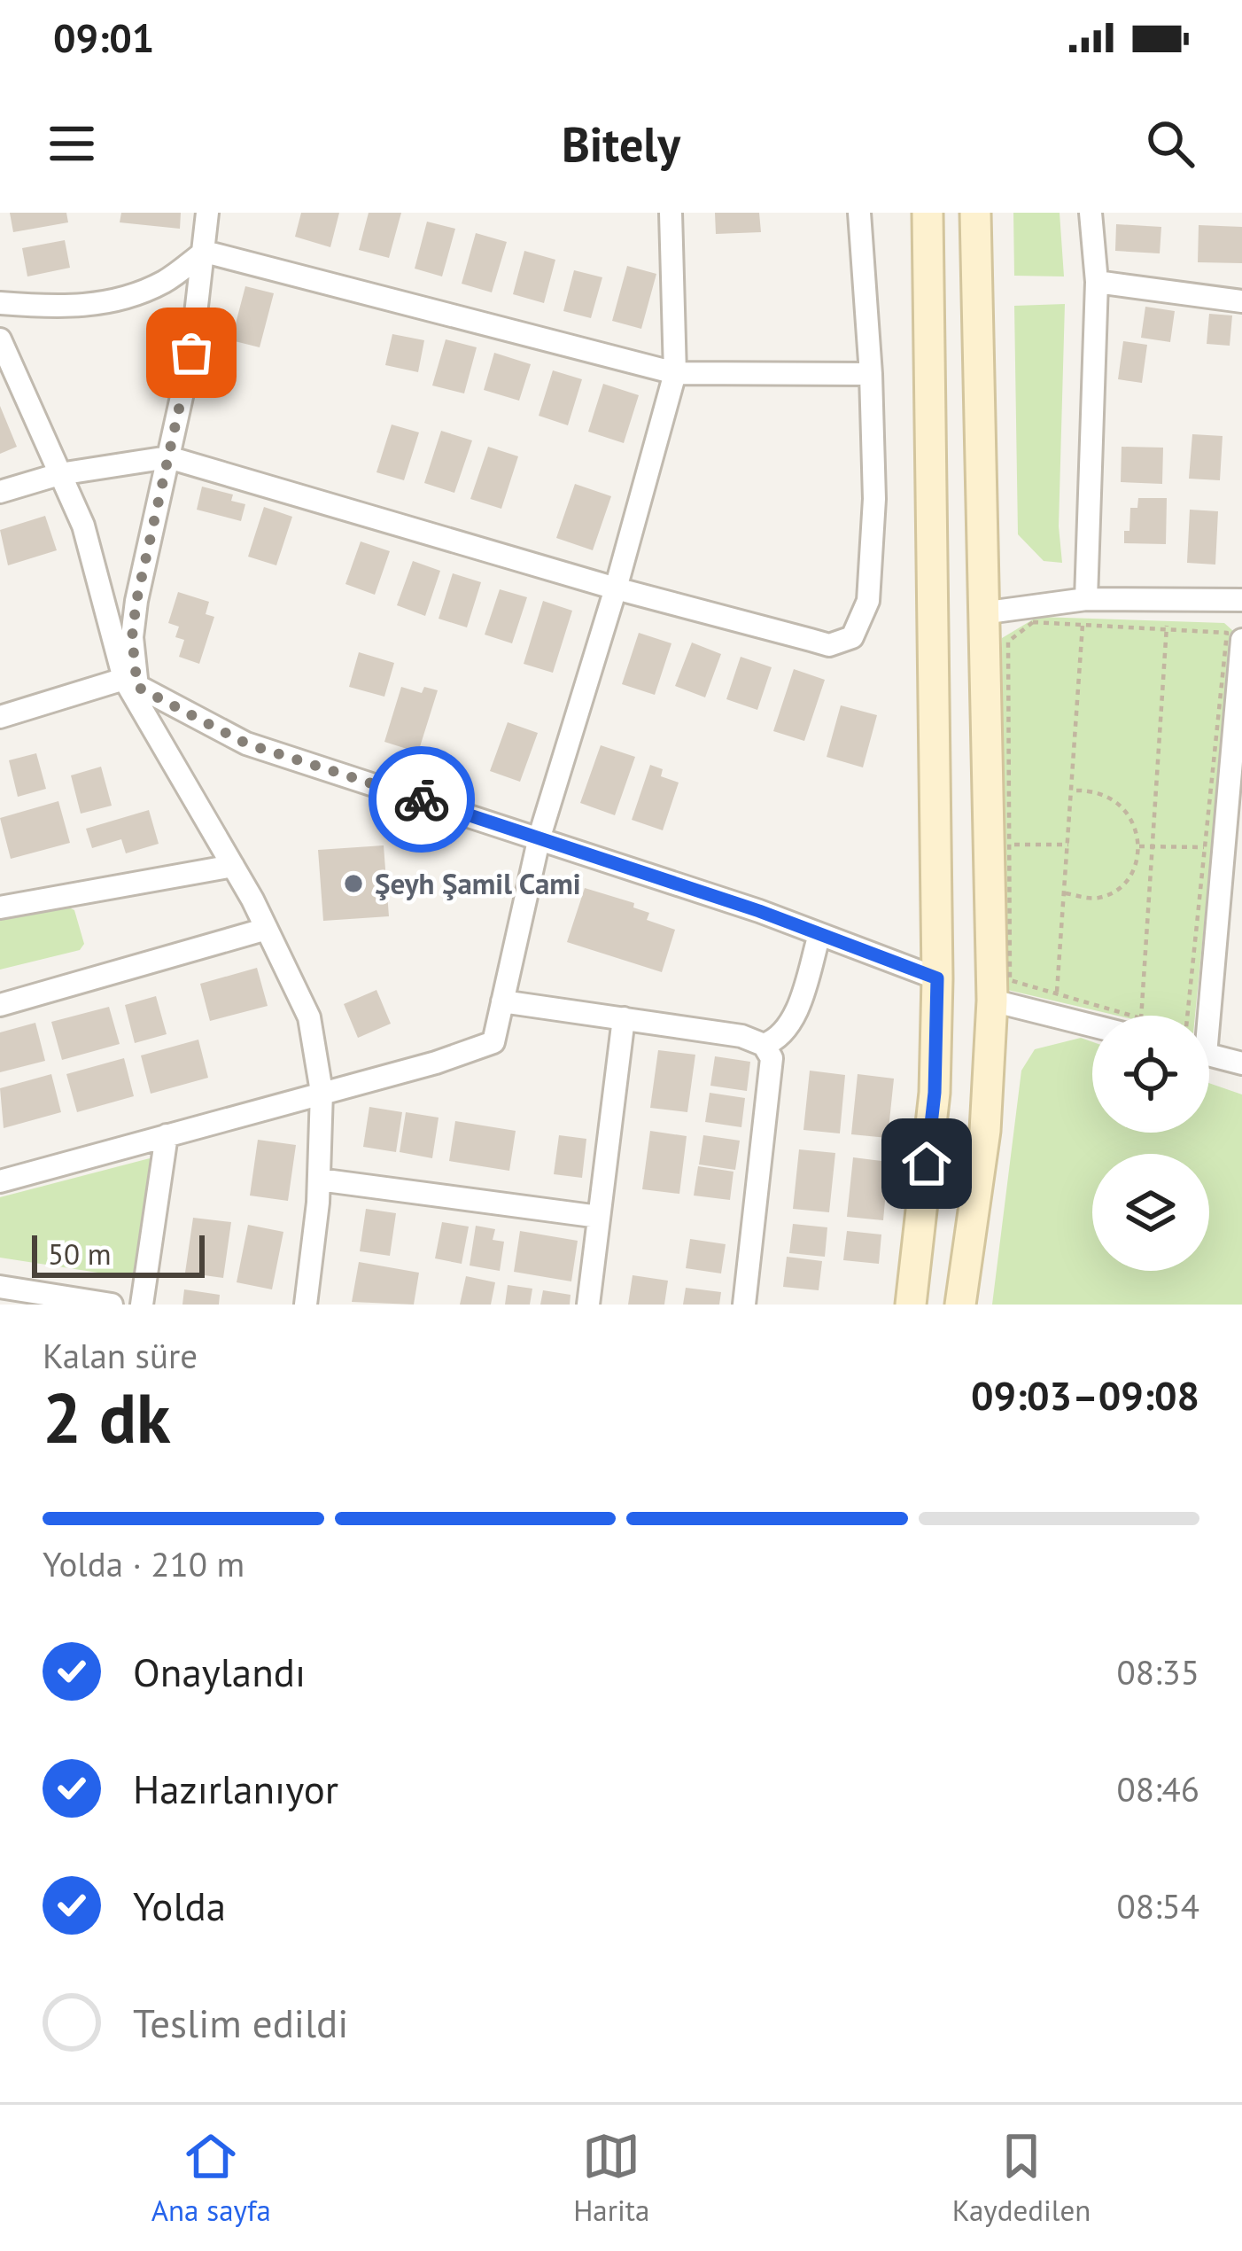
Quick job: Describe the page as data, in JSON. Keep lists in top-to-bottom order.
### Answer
{
  "places": ["Şeyh Şamil Cami"],
  "scale_bar": "50 m",
  "page": {
    "status": "09:01",
    "header": "Bitely",
    "scale": "50 m",
    "heading": ["2 dk", "Kalan süre", "09:03–09:08"],
    "bar": "Yolda · 210 m",
    "list": [
      ["Onaylandı", "08:35"],
      ["Hazırlanıyor", "08:46"],
      ["Yolda", "08:54"],
      "Teslim edildi"
    ],
    "tabs": ["Ana sayfa", "Harita", "Kaydedilen"]
  }
}
